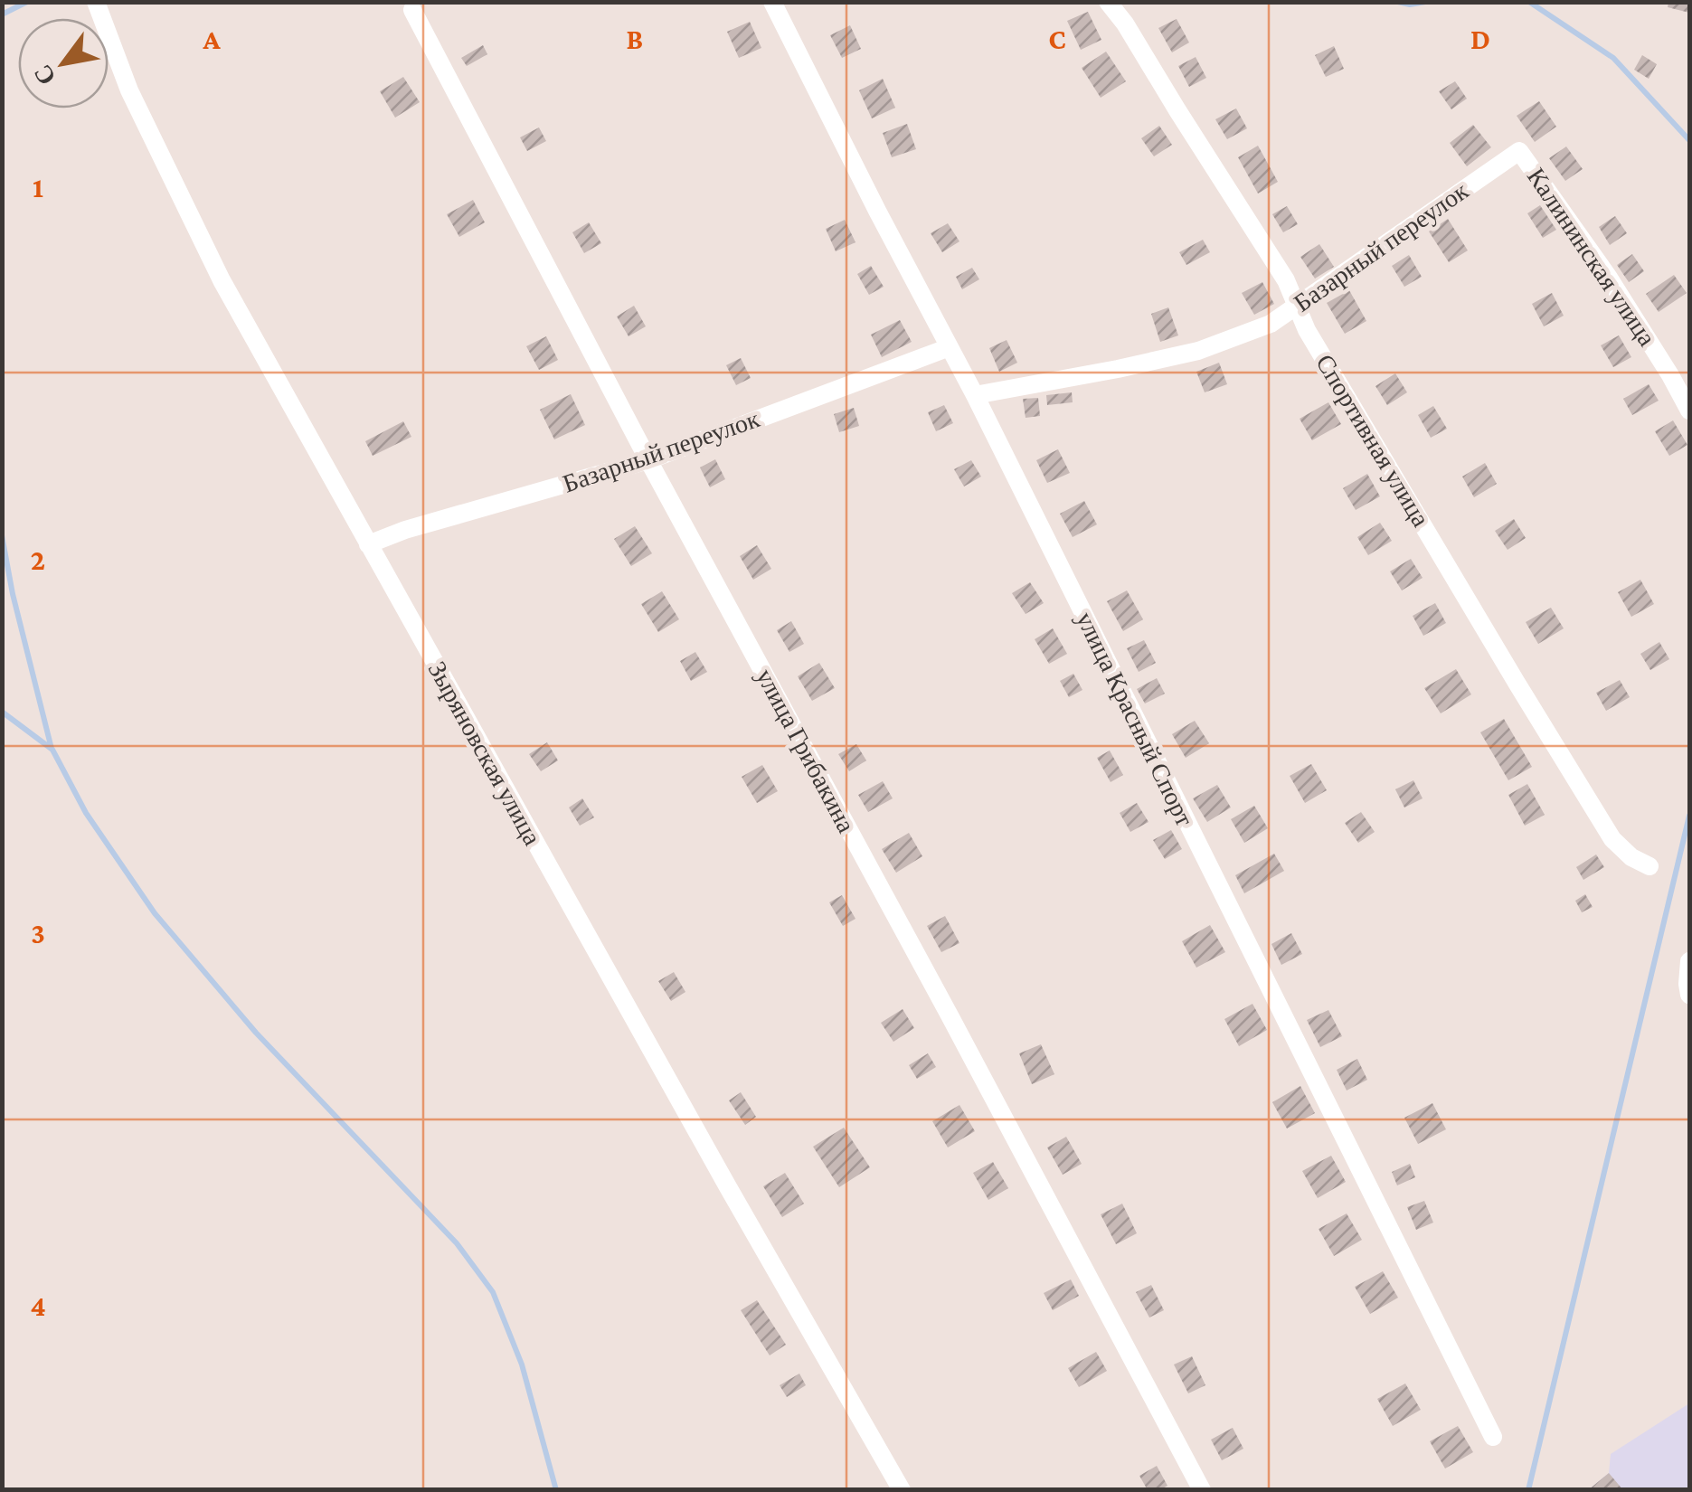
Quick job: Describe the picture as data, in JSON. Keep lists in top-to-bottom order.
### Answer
{
  "streets": {
    "street": [
      "Базарный переулок",
      "Калининская улица",
      "Спортивная улица",
      "улица Красный Спорт",
      "улица Грибакина",
      "Зыряновская улица"
    ]
  },
  "crossings": [
    ["Базарный переулок", "Калининская улица"],
    ["Базарный переулок", "Спортивная улица"],
    ["Базарный переулок", "улица Красный Спорт"],
    ["Базарный переулок", "улица Грибакина"],
    ["Базарный переулок", "Зыряновская улица"]
  ],
  "north": "bottom left",
  "grid": {
    "columns": [
      "A",
      "B",
      "C",
      "D"
    ],
    "rows": [
      "1",
      "2",
      "3",
      "4"
    ]
  }
}
